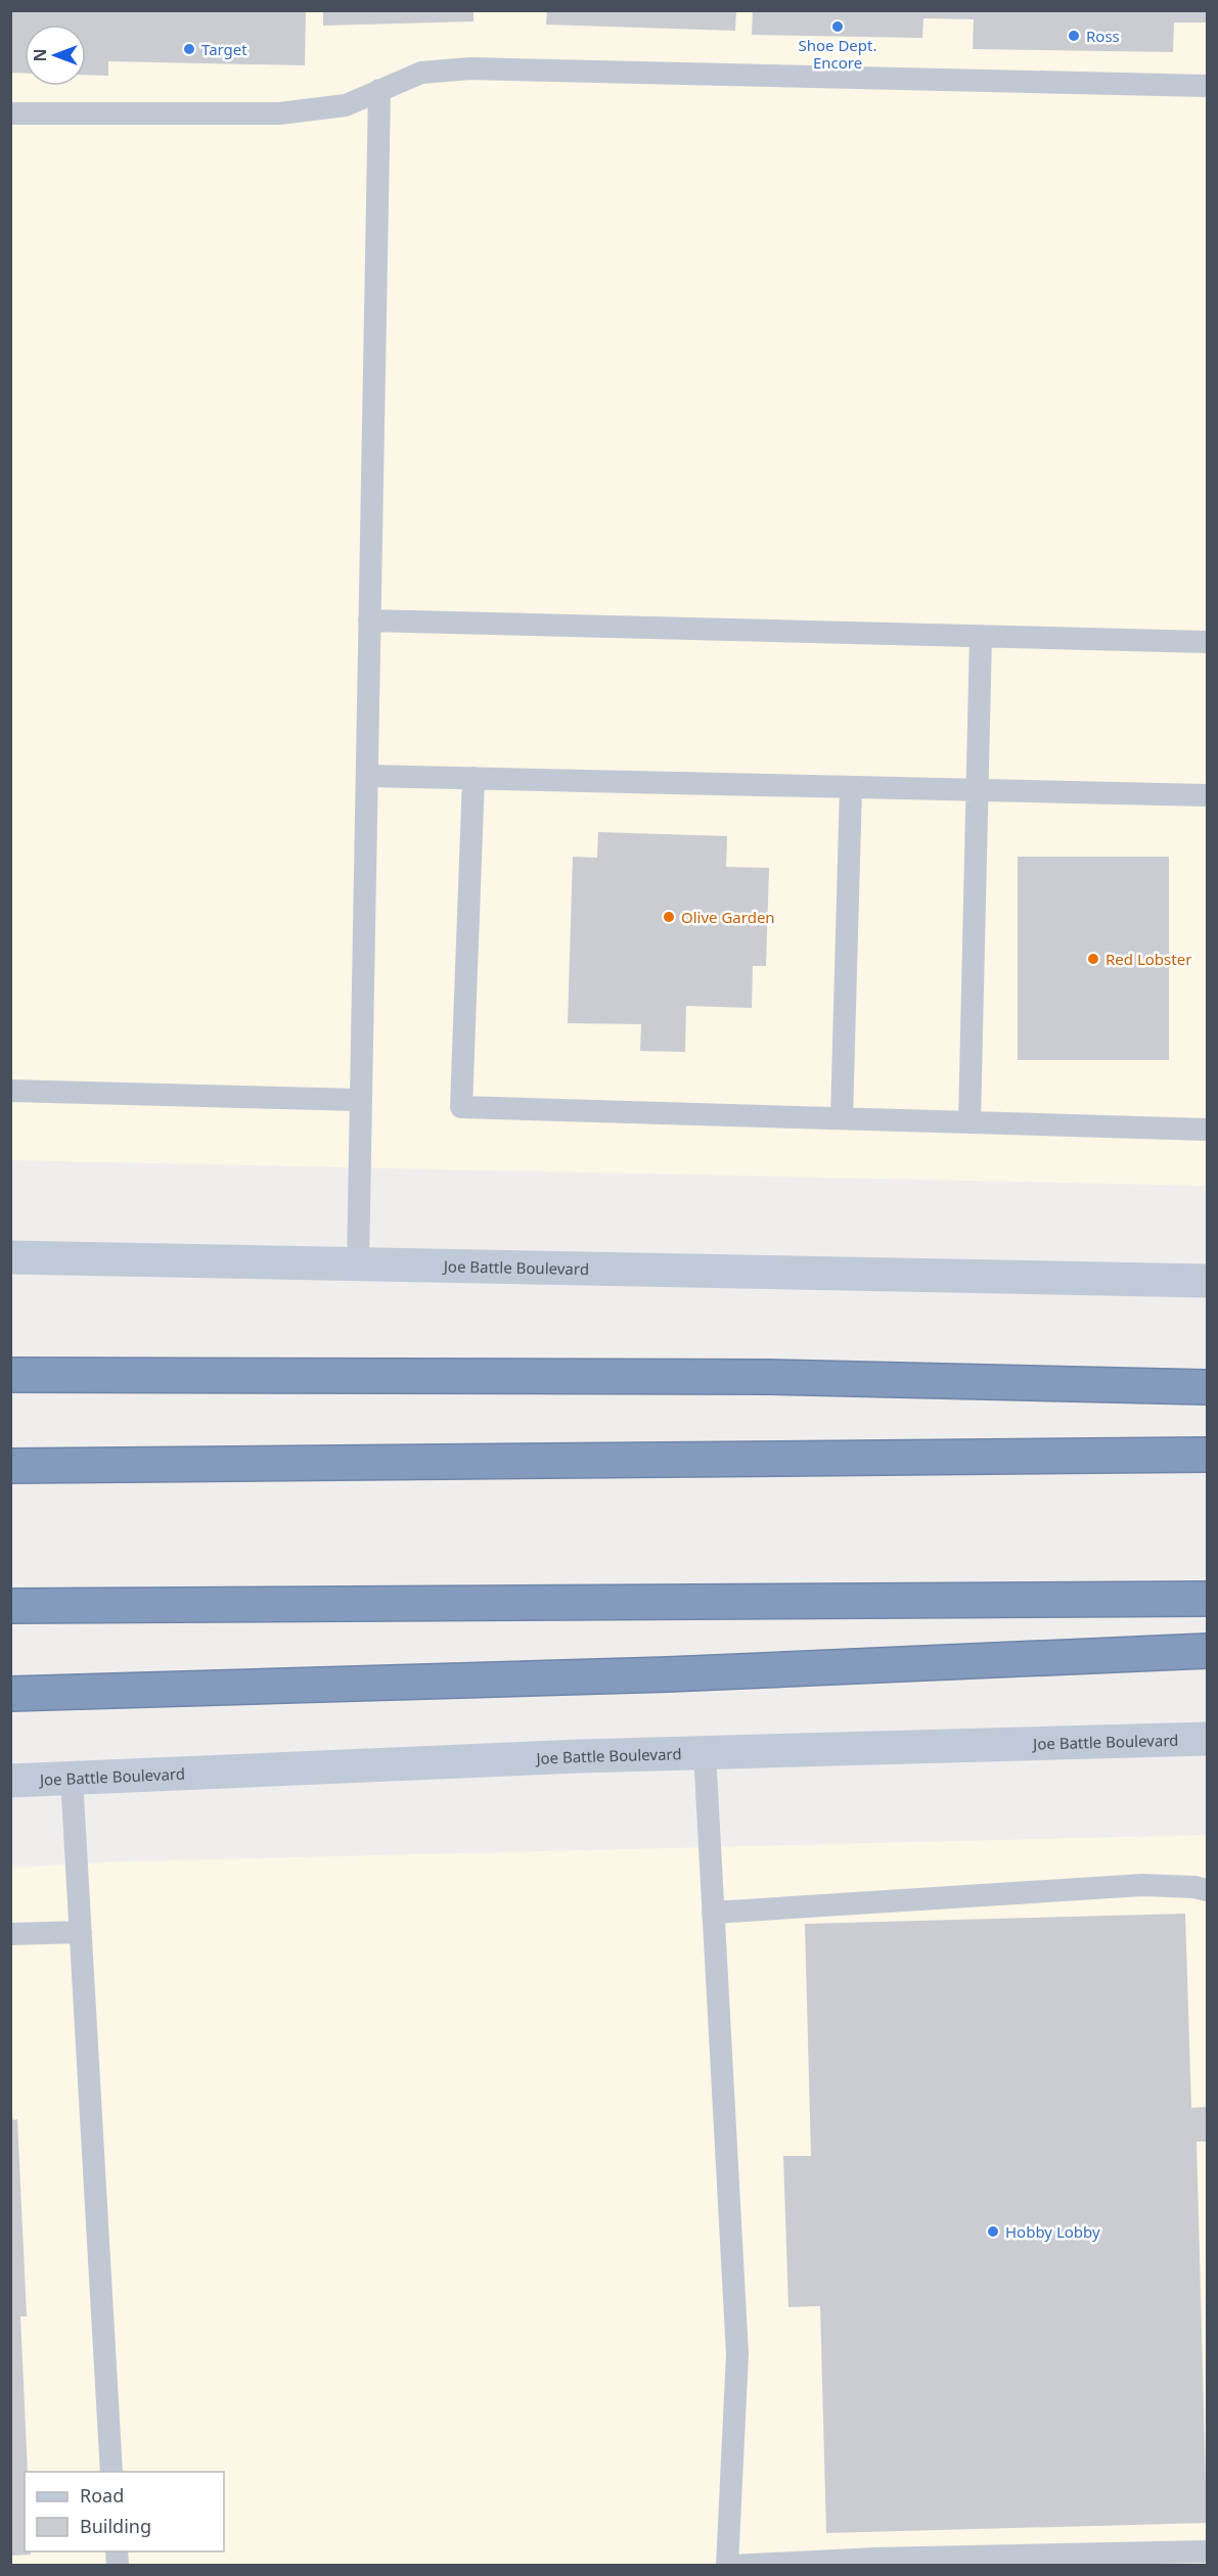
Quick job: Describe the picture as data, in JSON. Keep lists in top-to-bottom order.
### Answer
{
  "streets": {
    "main road": ["Joe Battle Boulevard"]
  },
  "places": [
    "Shoe Dept. Encore",
    "Ross",
    "Target",
    "Olive Garden",
    "Red Lobster",
    "Hobby Lobby"
  ],
  "legend": ["Road", "Building"],
  "north": "left"
}
